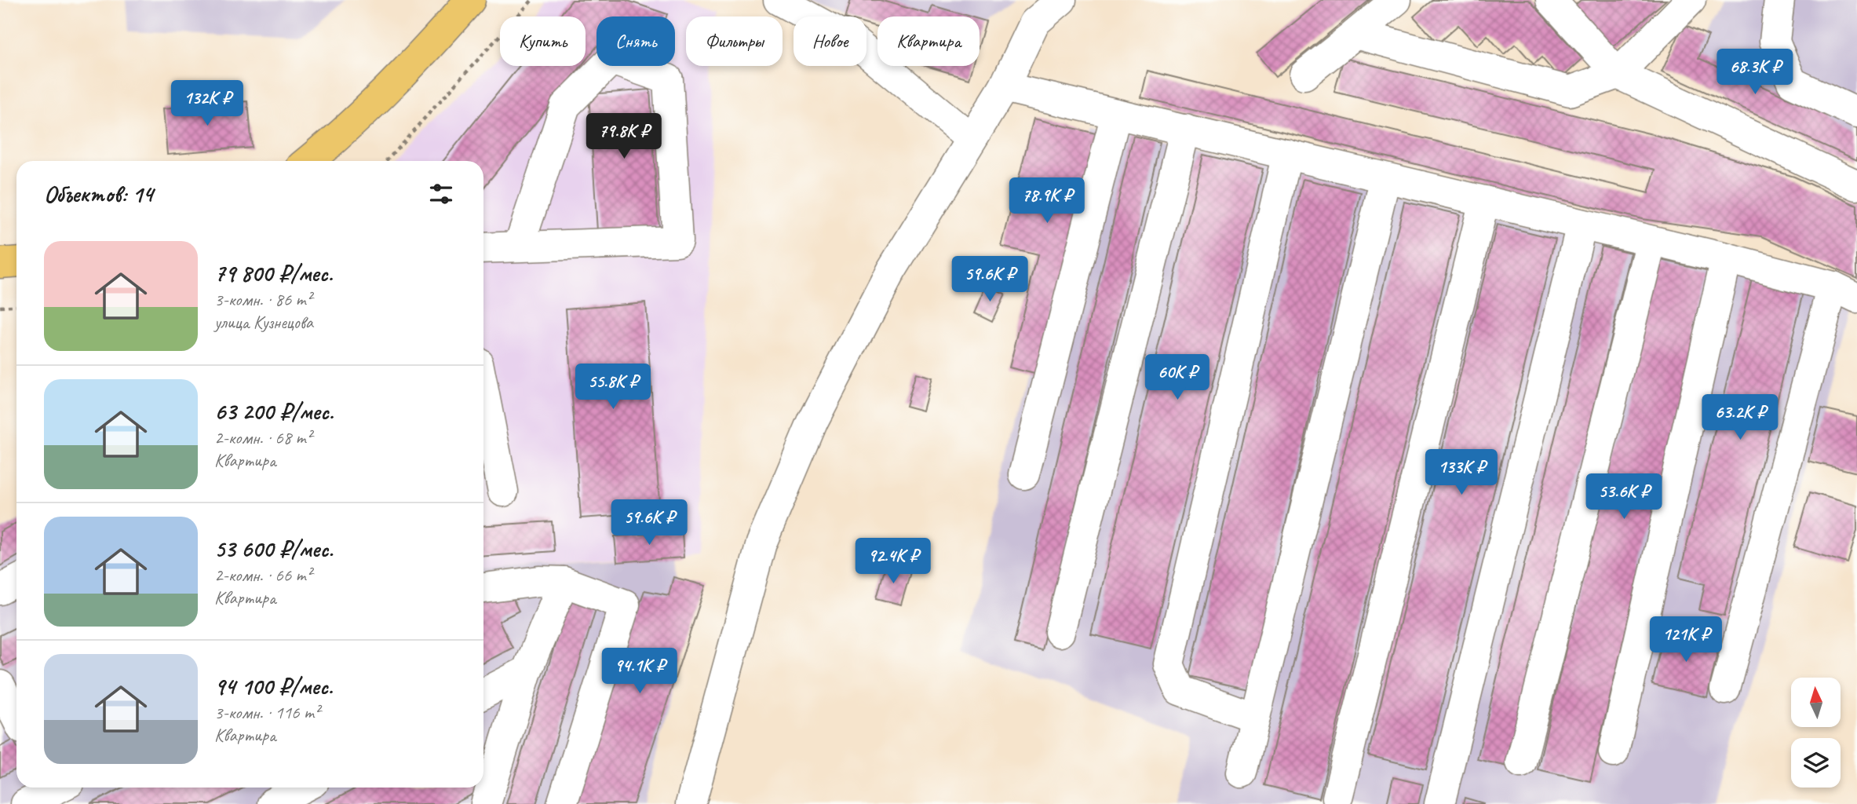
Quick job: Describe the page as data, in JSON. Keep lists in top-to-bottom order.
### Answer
{
  "north": "top",
  "page": {
    "chip": [
      "Купить",
      "Снять",
      "Фильтры",
      "Новое",
      "Квартира"
    ],
    "price": [
      "68.3K ₽",
      "132K ₽",
      "79.8K ₽",
      "78.9K ₽",
      "59.6K ₽",
      "60K ₽",
      "55.8K ₽",
      "63.2K ₽",
      "133K ₽",
      "53.6K ₽",
      "59.6K ₽",
      "92.4K ₽",
      "121K ₽",
      "94.1K ₽"
    ],
    "heading": "Объектов: 14",
    "list": [
      {
        "name": "79 800 ₽/мес.",
        "note": "3-комн. · 86 m² · улица Кузнецова"
      },
      {
        "name": "63 200 ₽/мес.",
        "note": "2-комн. · 68 m² · Квартира"
      },
      {
        "name": "53 600 ₽/мес.",
        "note": "2-комн. · 66 m² · Квартира"
      },
      {
        "name": "94 100 ₽/мес.",
        "note": "3-комн. · 116 m² · Квартира"
      }
    ]
  }
}
